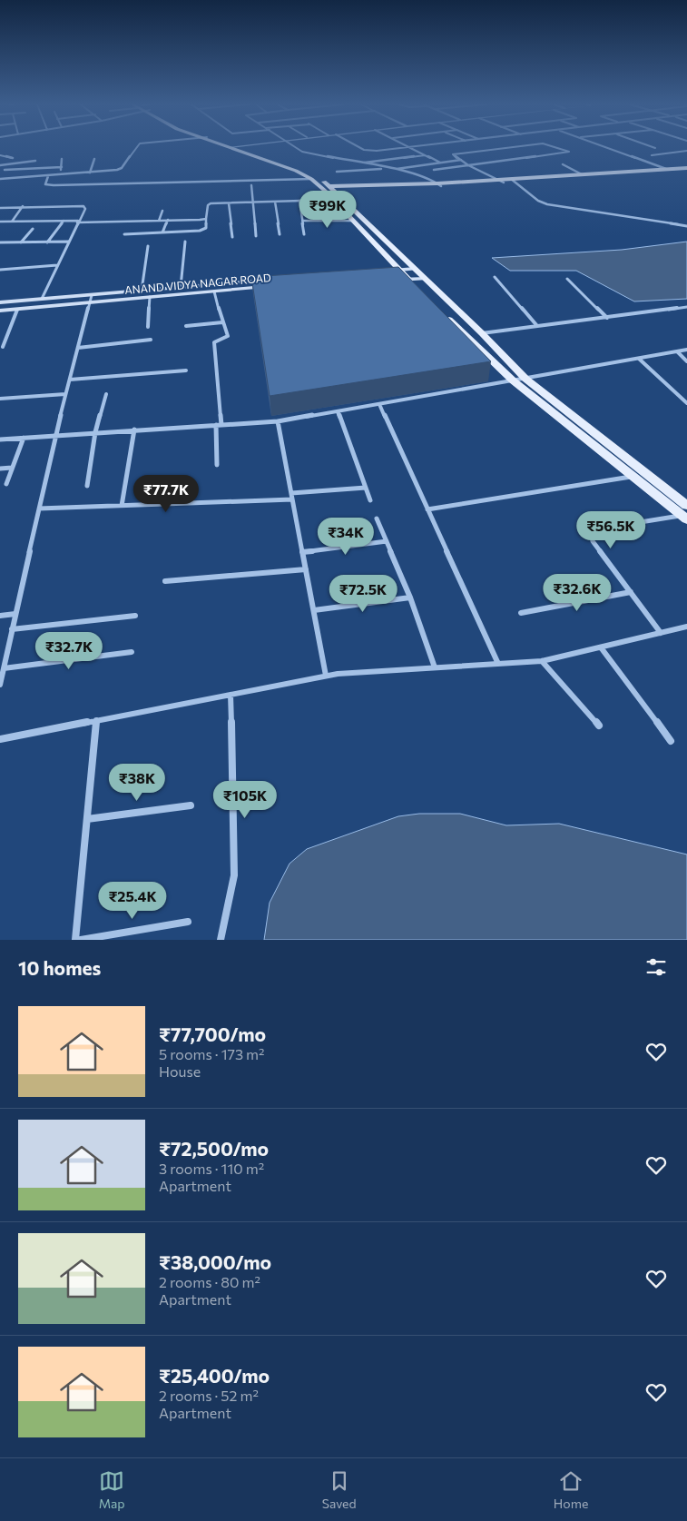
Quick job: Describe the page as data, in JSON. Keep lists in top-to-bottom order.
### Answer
{
  "streets": {
    "main road": ["ANAND VIDYA NAGAR ROAD"]
  },
  "page": {
    "price": [
      "₹99K",
      "₹77.7K",
      "₹56.5K",
      "₹34K",
      "₹32.6K",
      "₹72.5K",
      "₹32.7K",
      "₹38K",
      "₹105K",
      "₹25.4K"
    ],
    "heading": "10 homes",
    "list": [
      {
        "name": "₹77,700/mo",
        "note": "5 rooms · 173 m² · House"
      },
      {
        "name": "₹72,500/mo",
        "note": "3 rooms · 110 m² · Apartment"
      },
      {
        "name": "₹38,000/mo",
        "note": "2 rooms · 80 m² · Apartment"
      },
      {
        "name": "₹25,400/mo",
        "note": "2 rooms · 52 m² · Apartment"
      }
    ],
    "tabs": ["Map", "Saved", "Home"]
  }
}
